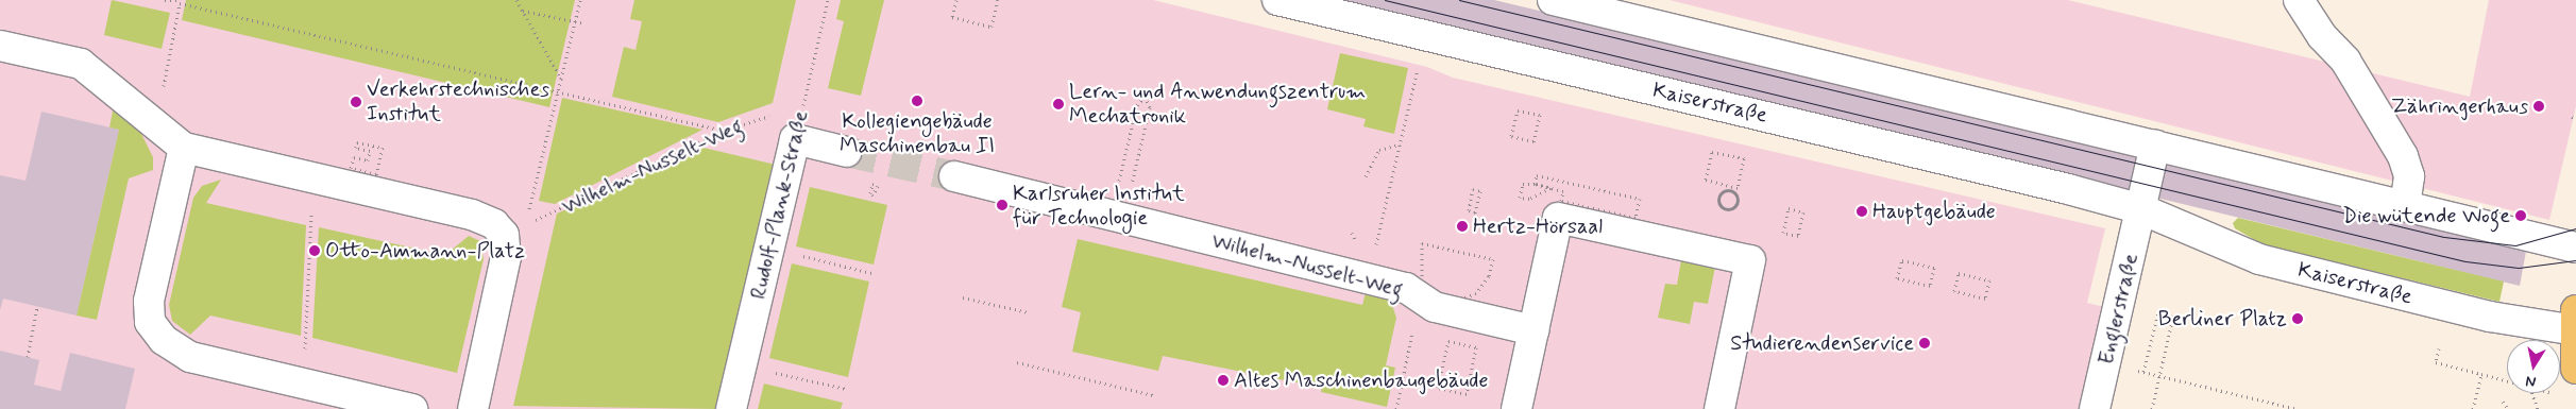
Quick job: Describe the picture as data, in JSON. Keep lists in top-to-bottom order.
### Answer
{
  "streets": {
    "street": [
      "Kaiserstraße",
      "Wilhelm-Nusselt-Weg",
      "Rudolf-Plank-Straße",
      "Englerstraße"
    ]
  },
  "crossings": [
    ["Kaiserstraße", "Englerstraße"]
  ],
  "places": [
    "Kollegiengebäude Maschinenbau II",
    "Verkehrstechnisches Institut",
    "Lern- und Anwendungszentrum Mechatronik",
    "Zähringerhaus",
    "Karlsruher Institut für Technologie",
    "Hauptgebäude",
    "Die wütende Woge",
    "Hertz-Hörsaal",
    "Otto-Ammann-Platz",
    "Berliner Platz",
    "Studierendenservice",
    "Altes Maschinenbaugebäude"
  ],
  "north": "bottom"
}
